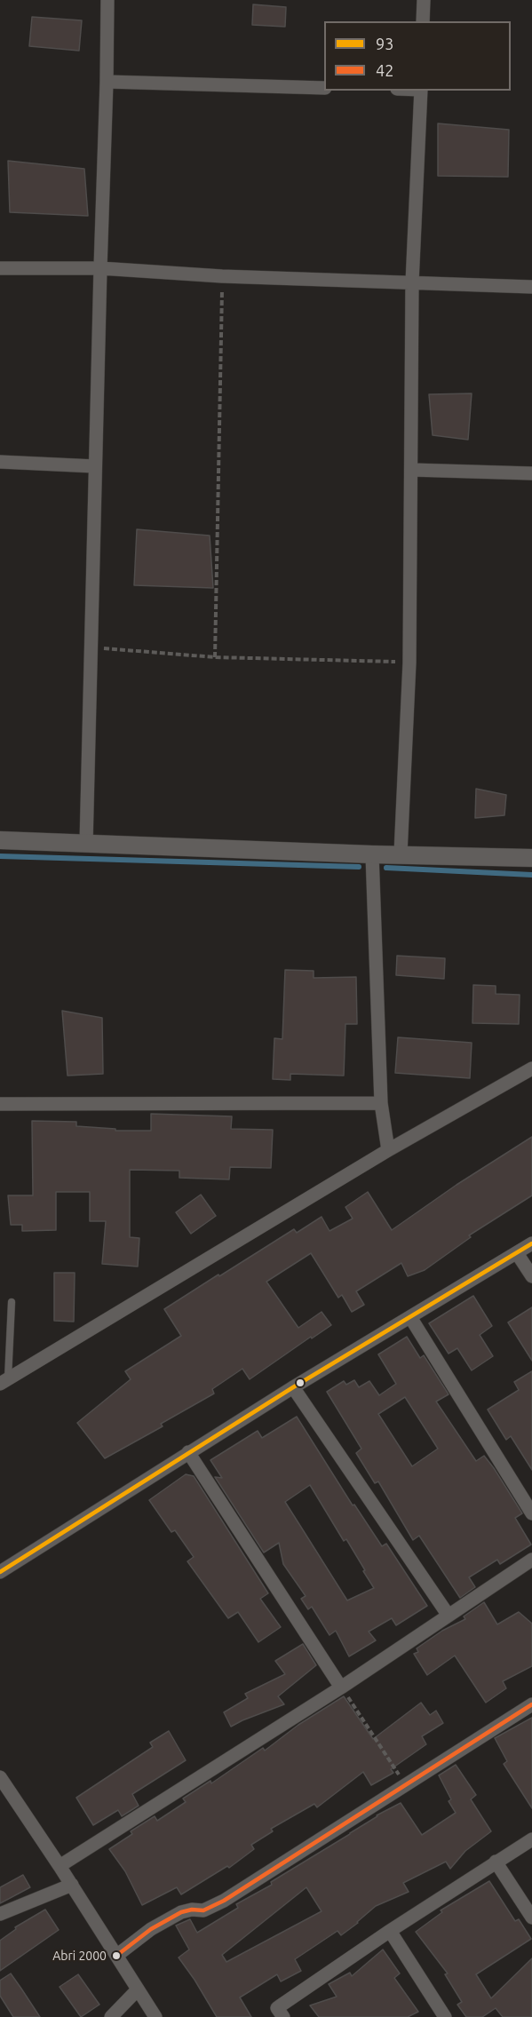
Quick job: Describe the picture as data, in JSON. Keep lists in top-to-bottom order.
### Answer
{
  "places": ["Abri 2000"],
  "lines": ["transit line 93", "transit line 42"],
  "legend": ["93", "42"]
}
